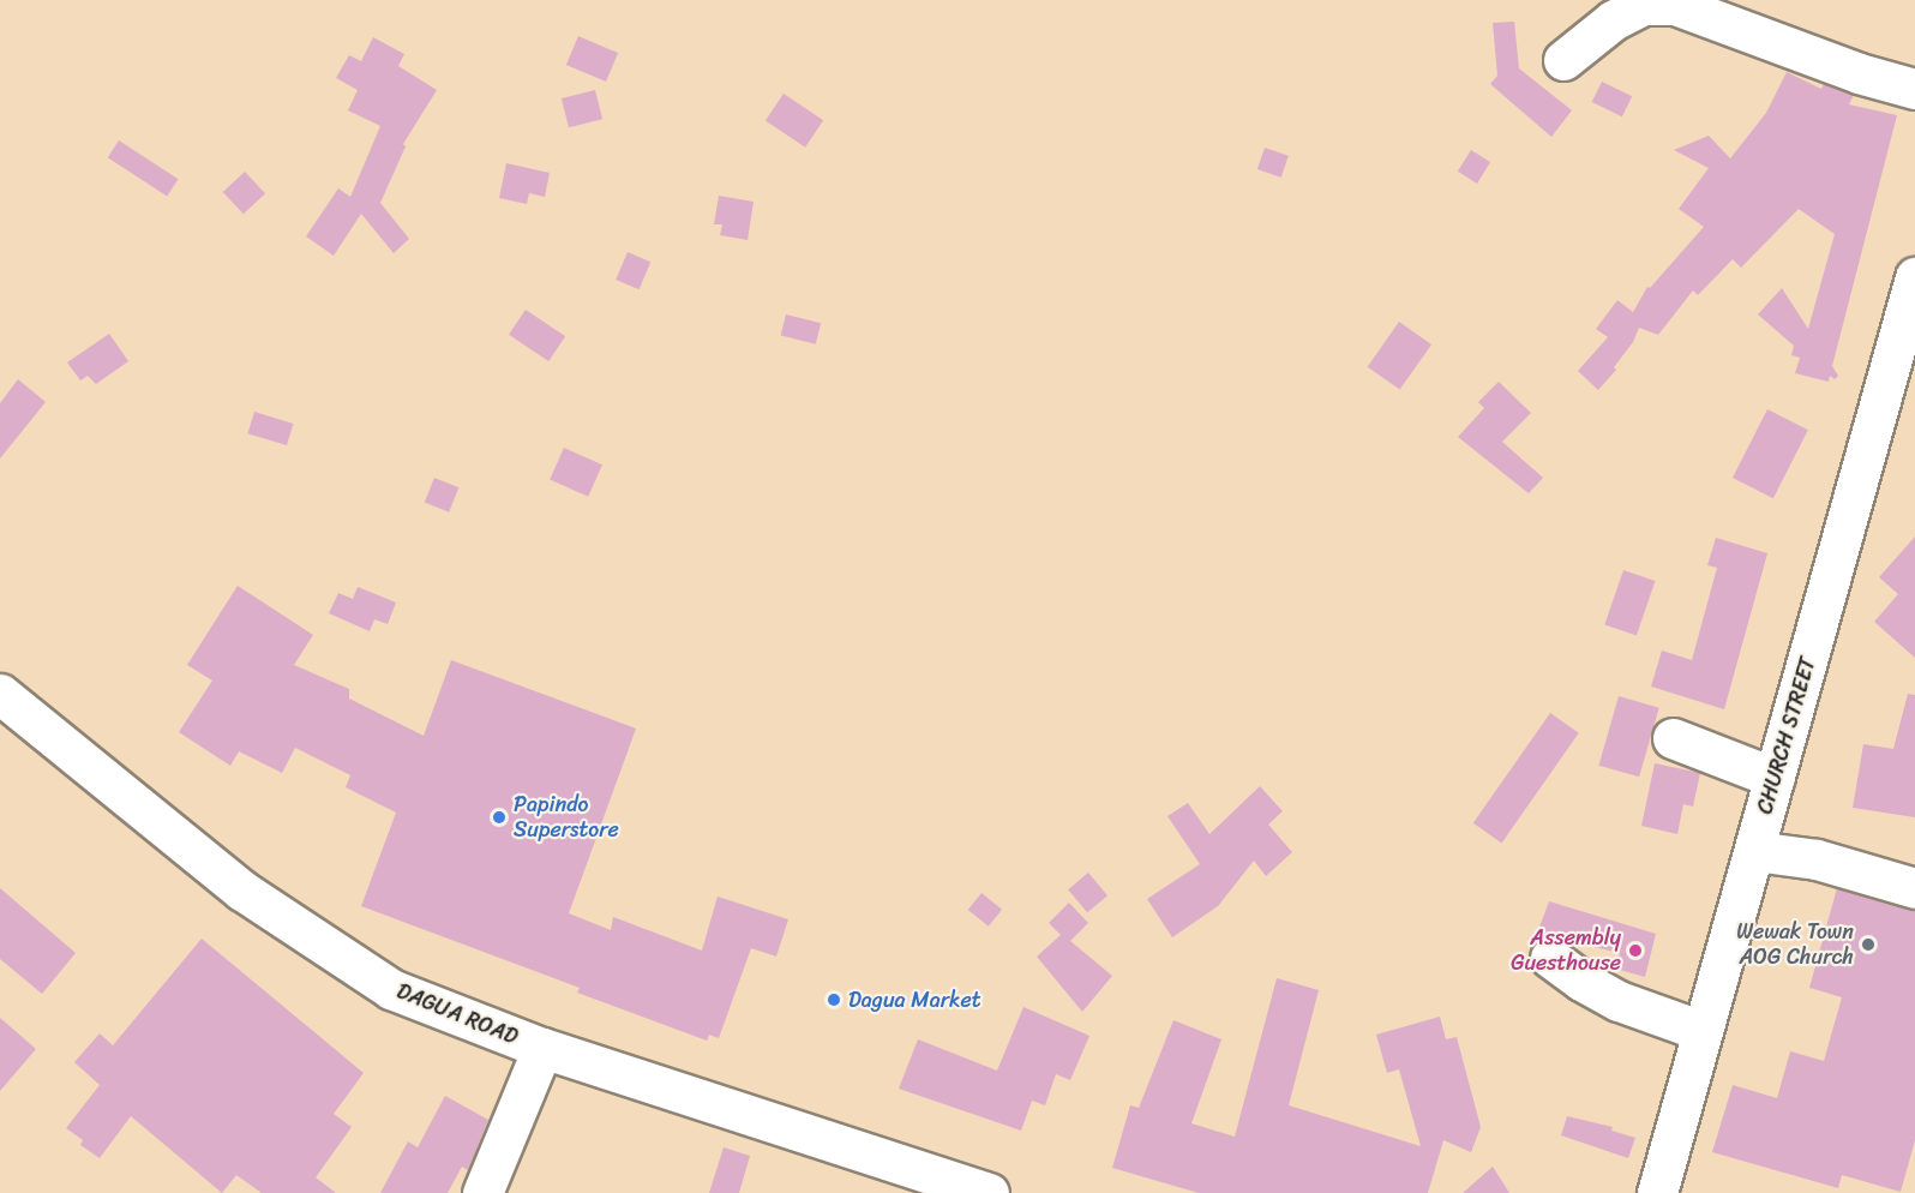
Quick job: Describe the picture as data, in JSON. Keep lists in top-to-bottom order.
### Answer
{
  "streets": {
    "street": ["CHURCH STREET", "DAGUA ROAD"]
  },
  "places": [
    "Papindo Superstore",
    "Wewak Town AOG Church",
    "Assembly Guesthouse",
    "Dagua Market"
  ]
}
